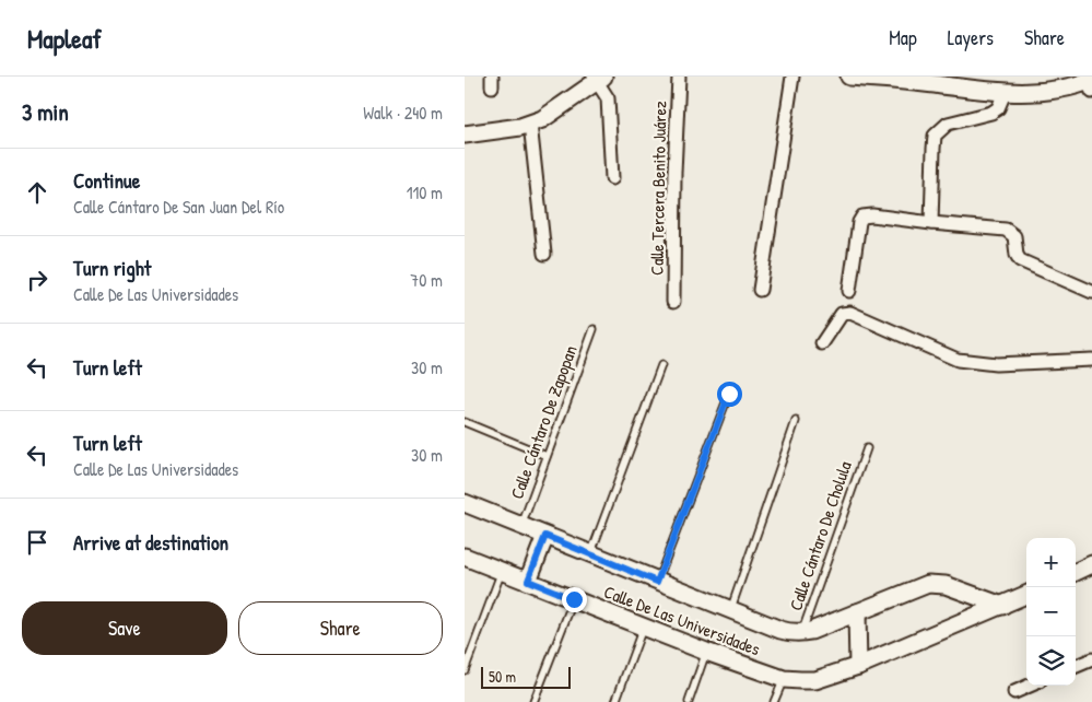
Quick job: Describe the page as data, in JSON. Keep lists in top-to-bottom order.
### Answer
{
  "streets": {
    "street": ["Calle Tercera Benito Juárez", "Calle De Las Universidades"],
    "lane": ["Calle Cántaro De Zapopan", "Calle Cántaro De Cholula"]
  },
  "crossings": [
    ["Calle Cántaro De Zapopan", "Calle De Las Universidades"],
    ["Calle Cántaro De Cholula", "Calle De Las Universidades"]
  ],
  "scale_bar": "50 m",
  "page": {
    "header": "Mapleaf",
    "nav": ["Map", "Layers", "Share"],
    "heading": ["3 min", "Walk · 240 m"],
    "list": [
      ["Continue", "Calle Cántaro De San Juan Del Río", "110 m"],
      ["Turn right", "Calle De Las Universidades", "70 m"],
      ["Turn left", "30 m"],
      ["Turn left", "Calle De Las Universidades", "30 m"],
      "Arrive at destination"
    ],
    "map_buttons": ["+", "−"],
    "buttons": ["Save", "Share"],
    "scale": "50 m"
  }
}
